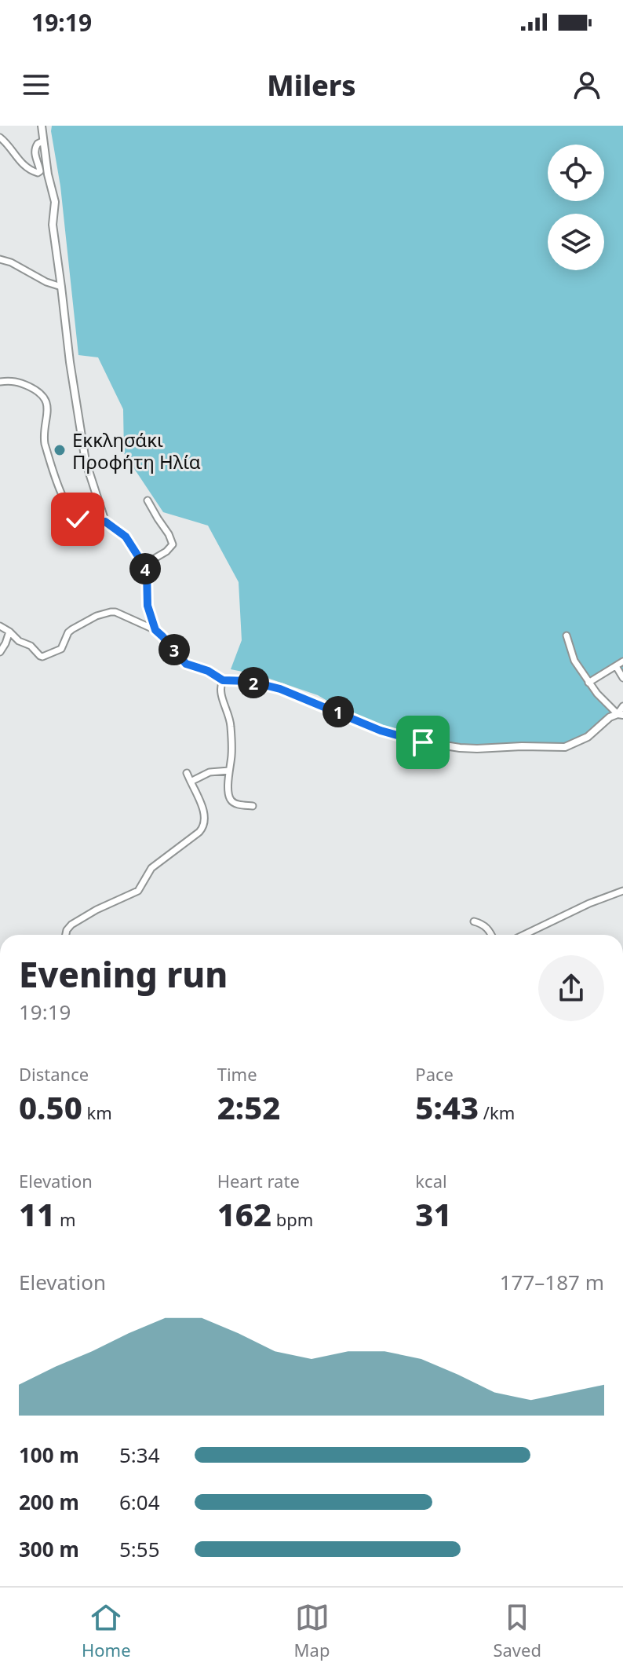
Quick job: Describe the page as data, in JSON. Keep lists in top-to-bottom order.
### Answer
{
  "places": ["Εκκλησάκι Προφήτη Ηλία"],
  "page": {
    "status": "19:19",
    "header": "Milers",
    "pins": [
      "4",
      "3",
      "2",
      "1"
    ],
    "heading": ["Evening run", "19:19"],
    "stats": [
      ["Distance", "0.50 km"],
      ["Time", "2:52"],
      ["Pace", "5:43 /km"],
      ["Elevation", "11 m"],
      ["Heart rate", "162 bpm"],
      ["kcal", "31"]
    ],
    "chart": ["Elevation", "177–187 m"],
    "list": [
      {
        "name": "100 m",
        "note": "5:34"
      },
      {
        "name": "200 m",
        "note": "6:04"
      },
      {
        "name": "300 m",
        "note": "5:55"
      }
    ],
    "tabs": ["Home", "Map", "Saved"]
  }
}
